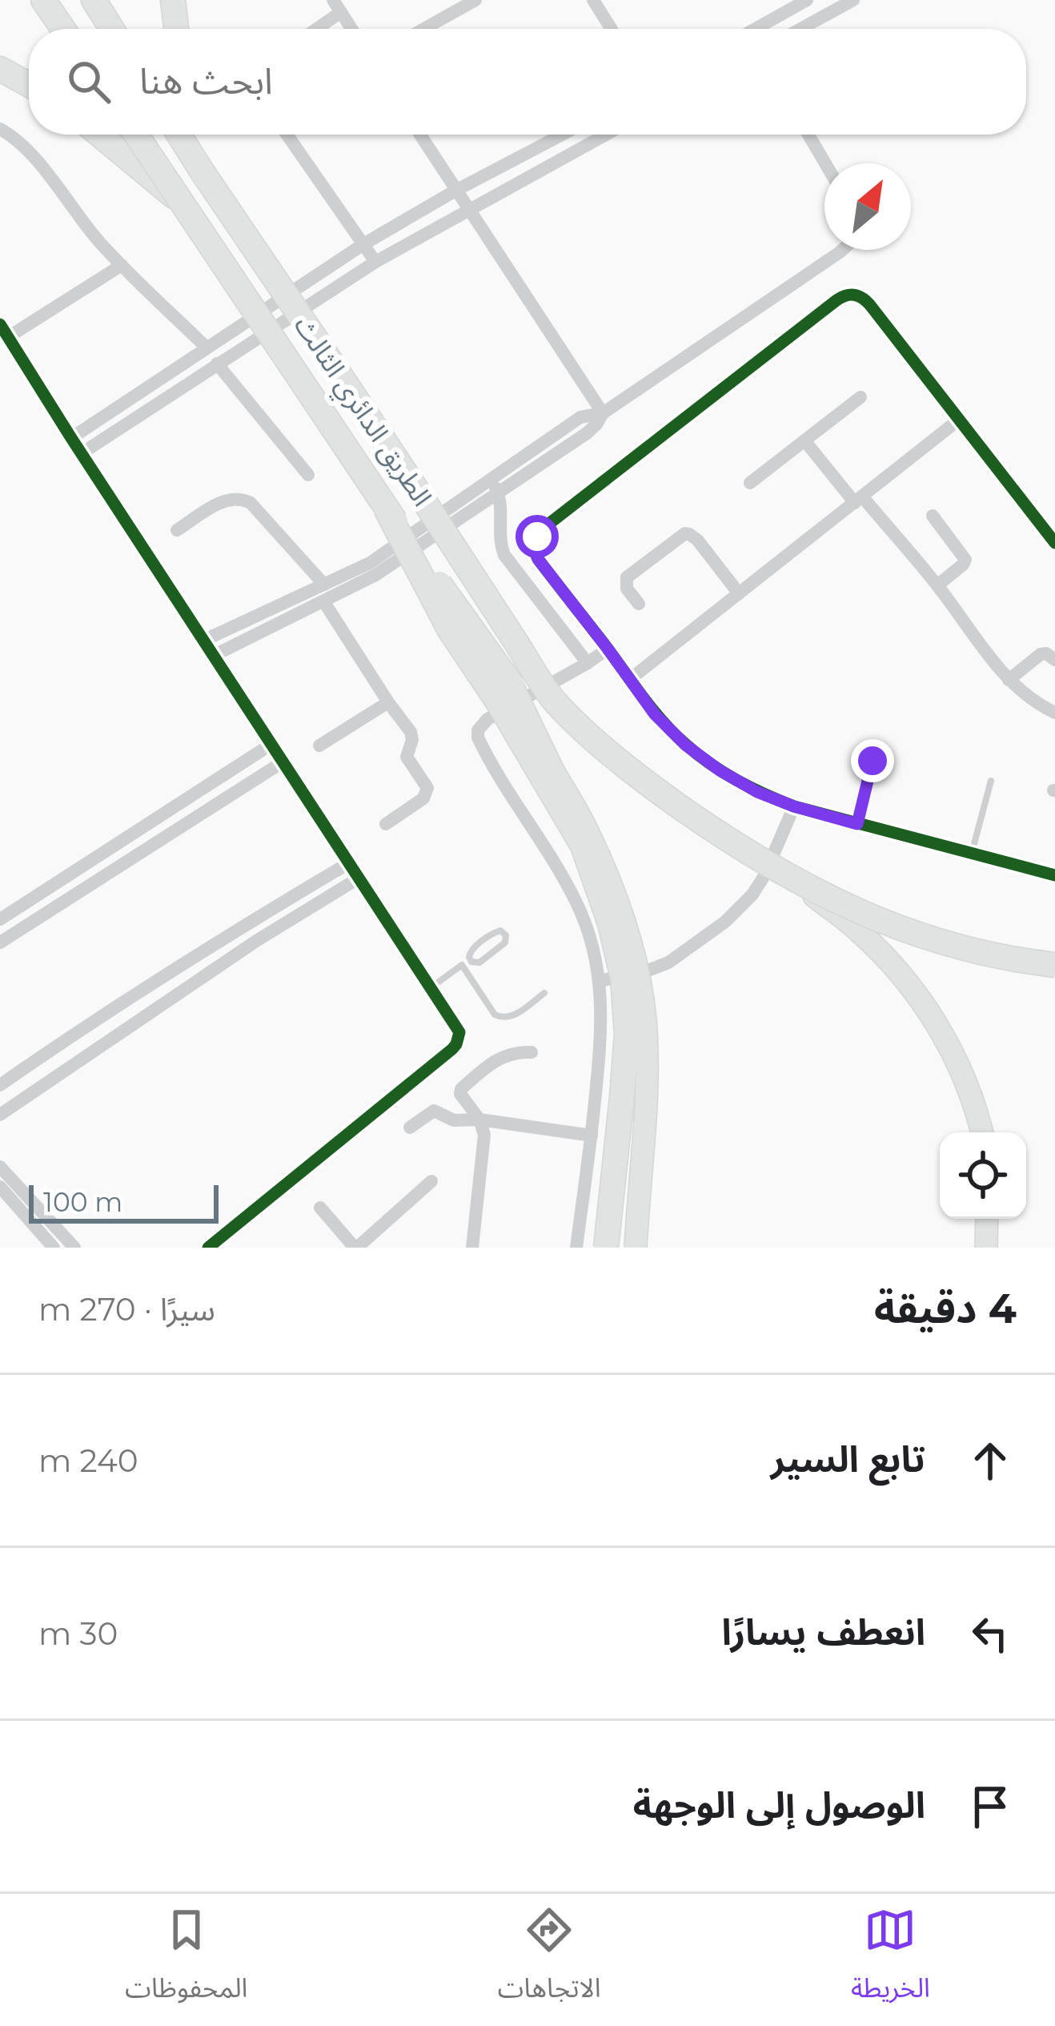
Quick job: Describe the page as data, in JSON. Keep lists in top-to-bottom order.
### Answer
{
  "streets": {
    "highway": ["الطريق الدائري الثالث"]
  },
  "scale_bar": "100 m",
  "north": "top right",
  "page": {
    "search": "ابحث هنا",
    "scale": "100 m",
    "heading": ["4 دقيقة", "سيرًا · 270 m"],
    "list": [
      ["تابع السير", "240 m"],
      ["انعطف يسارًا", "30 m"],
      "الوصول إلى الوجهة"
    ],
    "nav": ["الخريطة", "الاتجاهات", "المحفوظات"]
  }
}
